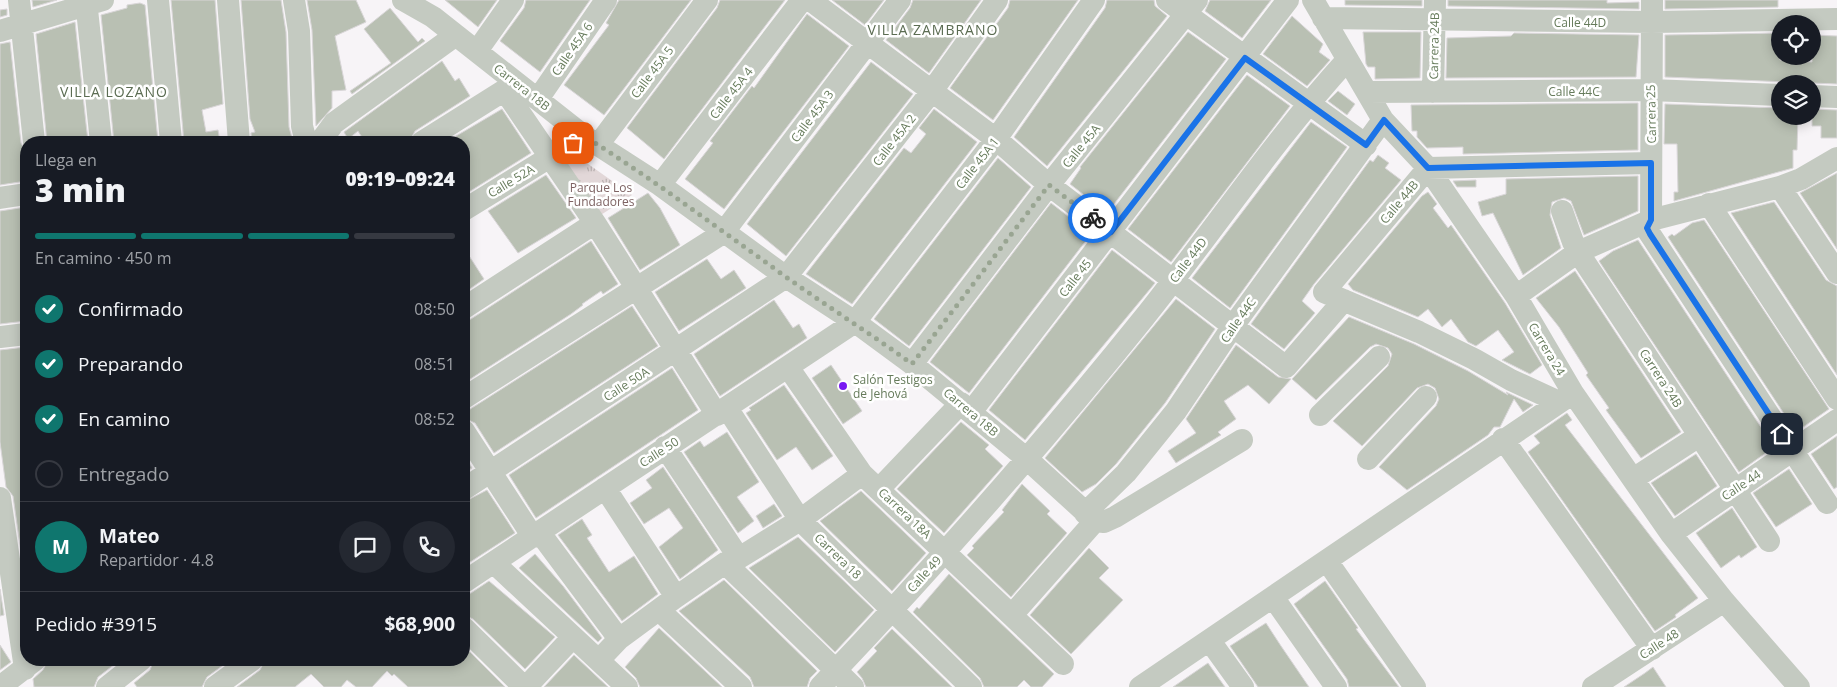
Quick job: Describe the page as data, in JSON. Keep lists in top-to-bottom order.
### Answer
{
  "streets": {
    "street": [
      "Calle 44D",
      "Carrera 24B",
      "Calle 45A 6",
      "Calle 45A 5",
      "Carrera 18B",
      "Calle 44C",
      "Calle 45A 4",
      "Carrera 25",
      "Calle 45A 3",
      "Calle 45A 2",
      "Calle 45A",
      "Calle 45A 1",
      "Calle 52A",
      "Calle 44B",
      "Calle 45",
      "Carrera 24",
      "Calle 50A",
      "Calle 50",
      "Calle 44",
      "Carrera 18A",
      "Carrera 18",
      "Calle 49",
      "Calle 48"
    ]
  },
  "crossings": [
    ["Calle 44D", "Carrera 24B"],
    ["Calle 44D", "Carrera 18B"],
    ["Calle 44D", "Carrera 25"],
    ["Calle 44D", "Carrera 24"],
    ["Calle 44D", "Calle 49"],
    ["Carrera 24B", "Calle 44C"],
    ["Carrera 24B", "Calle 44"],
    ["Calle 45A 6", "Carrera 18B"],
    ["Calle 45A 5", "Carrera 18B"],
    ["Calle 45A 5", "Calle 52A"],
    ["Carrera 18B", "Calle 44C"],
    ["Carrera 18B", "Calle 45A 4"],
    ["Carrera 18B", "Calle 45A 3"],
    ["Carrera 18B", "Calle 45A 2"],
    ["Carrera 18B", "Calle 45A"],
    ["Carrera 18B", "Calle 45A 1"],
    ["Carrera 18B", "Calle 52A"],
    ["Carrera 18B", "Calle 45"],
    ["Carrera 18B", "Calle 50A"],
    ["Carrera 18B", "Calle 50"],
    ["Carrera 18B", "Calle 49"],
    ["Calle 44C", "Carrera 25"],
    ["Calle 44C", "Calle 44B"],
    ["Calle 44C", "Carrera 24"],
    ["Calle 44C", "Carrera 18A"],
    ["Calle 45A 2", "Calle 50A"],
    ["Calle 45A 1", "Calle 50"],
    ["Calle 44B", "Carrera 24"],
    ["Calle 45", "Carrera 18A"],
    ["Carrera 24", "Calle 44"],
    ["Carrera 24", "Calle 48"],
    ["Calle 50", "Carrera 18A"],
    ["Calle 50", "Carrera 18"],
    ["Carrera 18A", "Calle 49"],
    ["Carrera 18", "Calle 49"]
  ],
  "districts": ["VILLA ZAMBRANO", "VILLA LOZANO"],
  "parks": ["Parque Los Fundadores"],
  "places": ["Salón Testigos de Jehová"],
  "page": {
    "heading": ["3 min", "Llega en", "09:19–09:24"],
    "panel": [
      "Mateo",
      "Repartidor · 4.8",
      "Pedido #3915",
      "$68,900"
    ],
    "bar": "En camino · 450 m",
    "list": [
      ["Confirmado", "08:50"],
      ["Preparando", "08:51"],
      ["En camino", "08:52"],
      "Entregado"
    ],
    "round": "M"
  }
}
